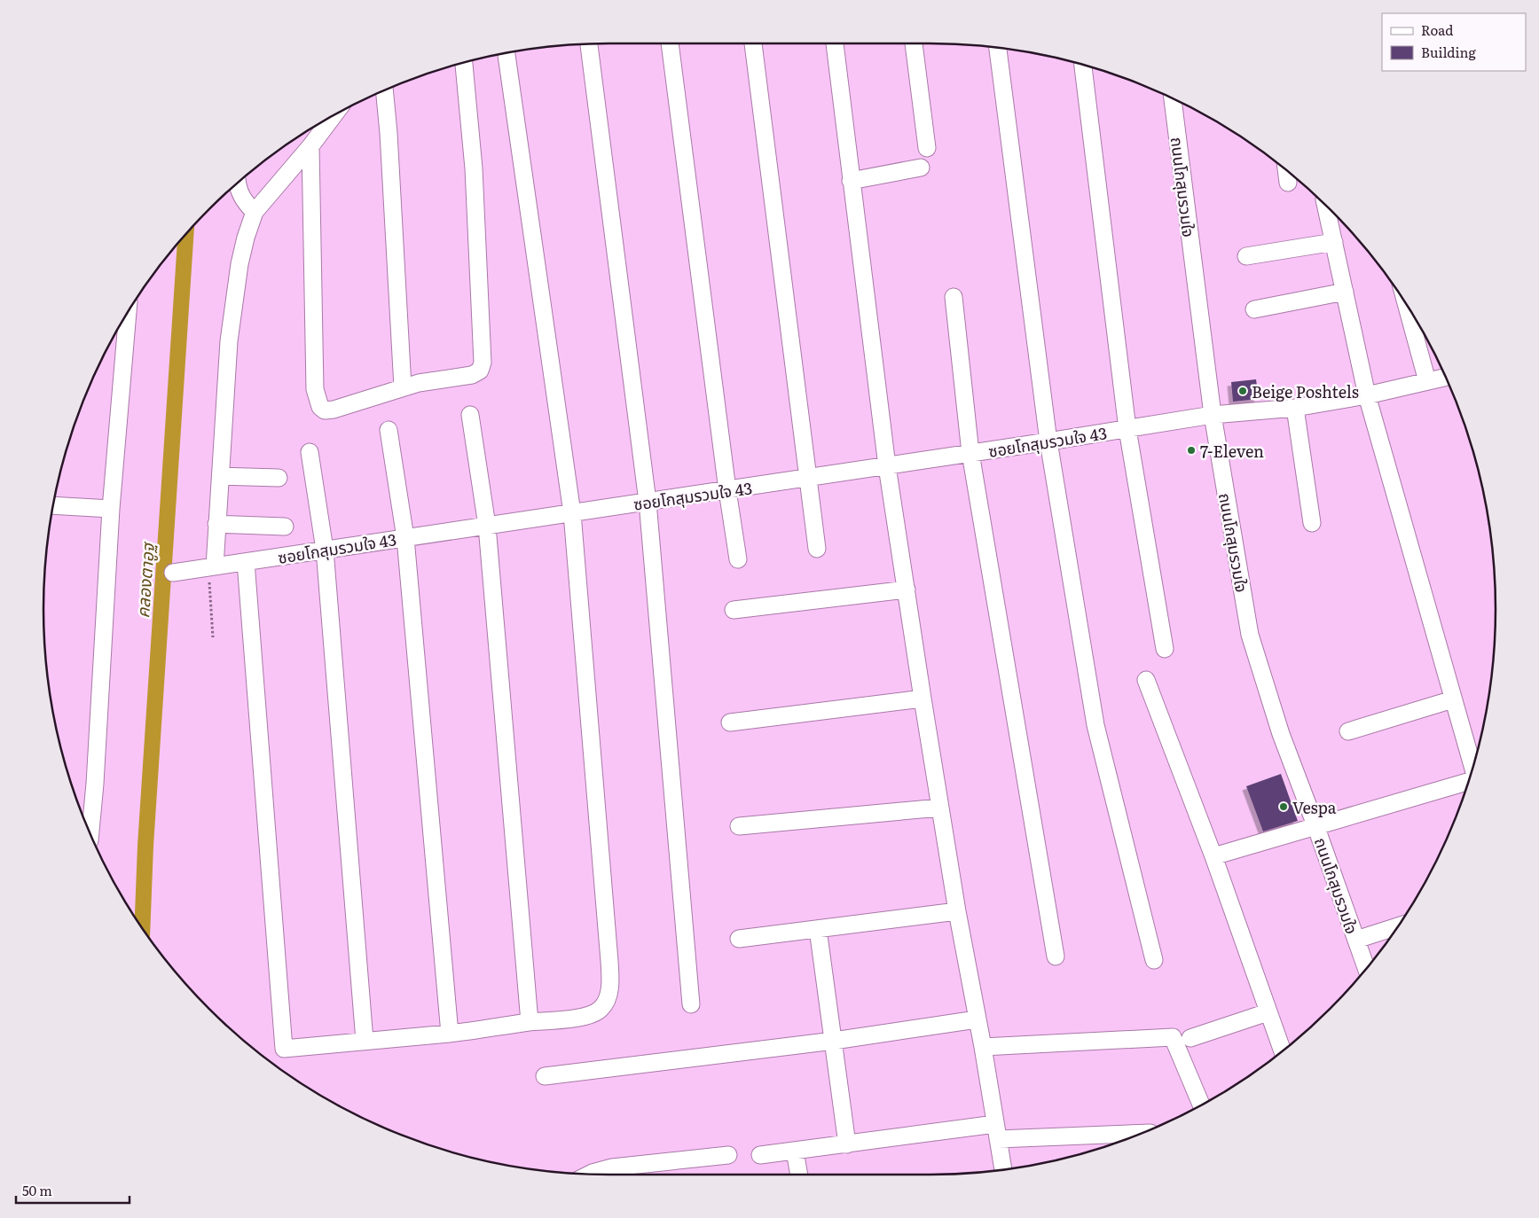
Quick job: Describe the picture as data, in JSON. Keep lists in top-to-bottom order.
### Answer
{
  "streets": {
    "street": ["ถนนโกสุมรวมใจ", "ซอยโกสุมรวมใจ 43"]
  },
  "crossings": [
    ["ถนนโกสุมรวมใจ", "ซอยโกสุมรวมใจ 43"]
  ],
  "water": ["คลองตาอูฐ"],
  "places": ["Beige Poshtels", "7-Eleven", "Vespa"],
  "legend": ["Road", "Building"],
  "scale_bar": "50 m"
}
